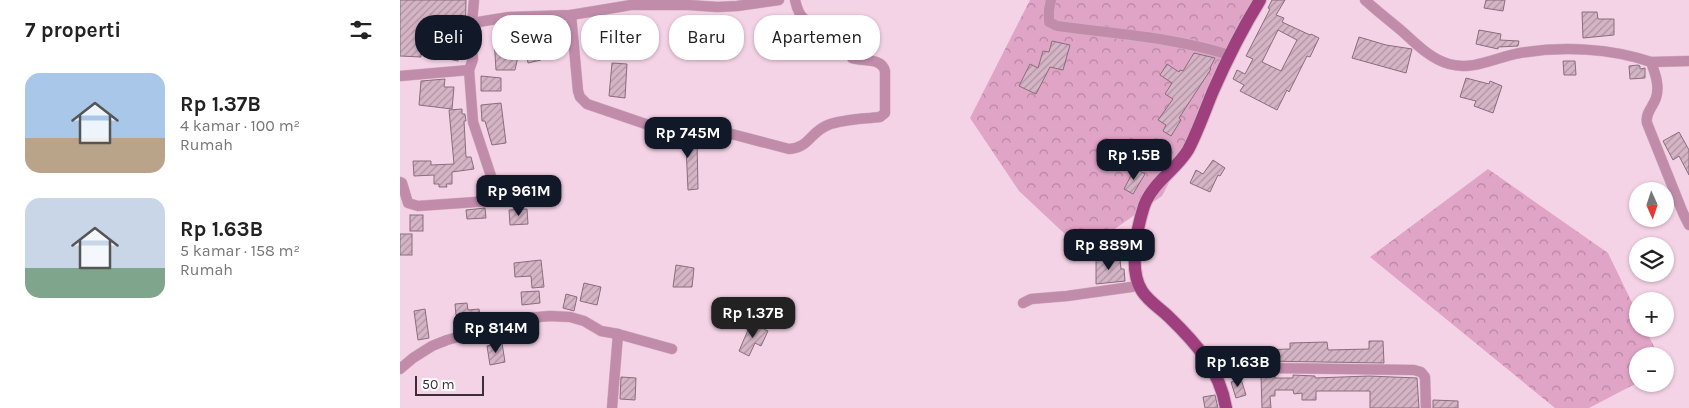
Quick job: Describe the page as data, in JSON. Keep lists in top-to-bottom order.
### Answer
{
  "scale_bar": "50 m",
  "north": "bottom",
  "page": {
    "heading": "7 properti",
    "chip": [
      "Beli",
      "Sewa",
      "Filter",
      "Baru",
      "Apartemen"
    ],
    "list": [
      {
        "name": "Rp 1.37B",
        "note": "4 kamar · 100 m² · Rumah"
      },
      {
        "name": "Rp 1.63B",
        "note": "5 kamar · 158 m² · Rumah"
      }
    ],
    "price": [
      "Rp 745M",
      "Rp 1.5B",
      "Rp 961M",
      "Rp 889M",
      "Rp 1.37B",
      "Rp 814M",
      "Rp 1.63B"
    ],
    "map_buttons": ["+", "−"],
    "scale": "50 m"
  }
}
